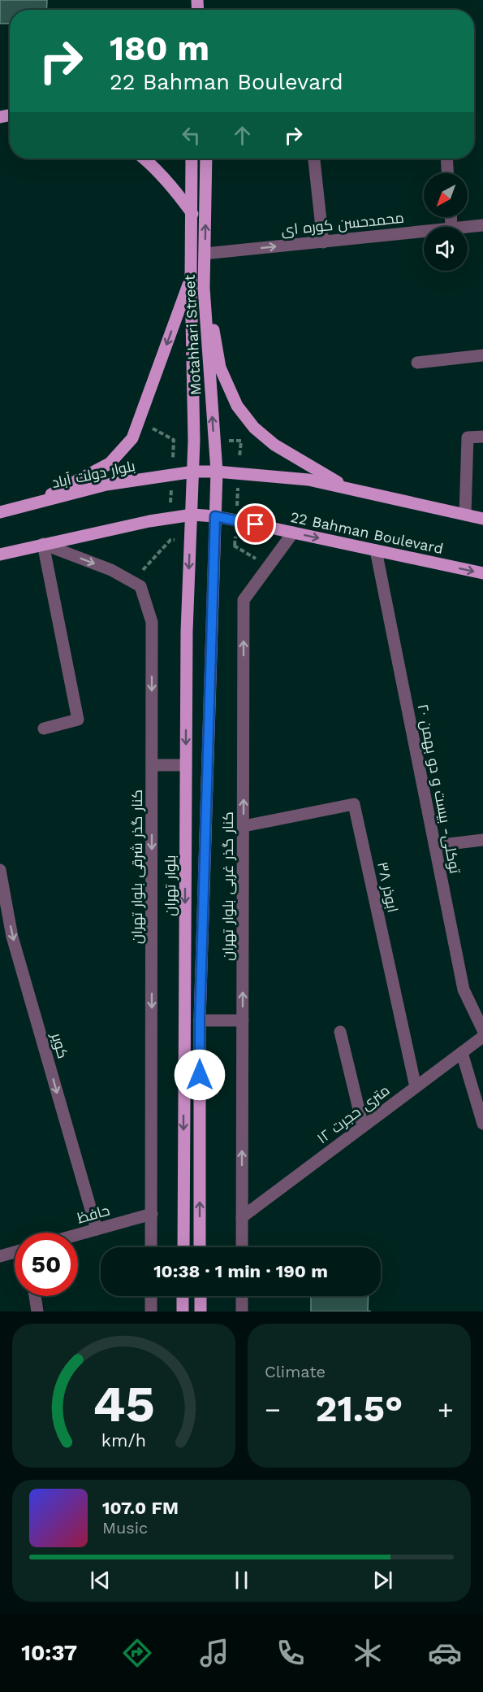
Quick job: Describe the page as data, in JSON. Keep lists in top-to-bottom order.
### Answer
{
  "streets": {
    "main road": [
      "Motahhari Street",
      "بلوار دولت آباد",
      "22 Bahman Boulevard",
      "بلوار تهران"
    ],
    "street": [
      "محمدحسن کوره ای",
      "توکلی- بیست و دو بهمن ۲۰",
      "کنار گذر شرقی بلوار تهران",
      "کنار گذر غربی بلوار تهران",
      "۳۸ ابوذر",
      "کویر",
      "۱۲ متری حجرت",
      "حافظ"
    ]
  },
  "crossings": [
    ["محمدحسن کوره ای", "Motahhari Street"],
    ["Motahhari Street", "بلوار دولت آباد"],
    ["Motahhari Street", "22 Bahman Boulevard"],
    ["Motahhari Street", "بلوار تهران"],
    ["22 Bahman Boulevard", "توکلی- بیست و دو بهمن ۲۰"],
    ["22 Bahman Boulevard", "بلوار تهران"],
    ["22 Bahman Boulevard", "کنار گذر غربی بلوار تهران"],
    ["کنار گذر شرقی بلوار تهران", "حافظ"],
    ["کنار گذر غربی بلوار تهران", "۳۸ ابوذر"],
    ["کنار گذر غربی بلوار تهران", "۱۲ متری حجرت"],
    ["۳۸ ابوذر", "۱۲ متری حجرت"],
    ["کویر", "حافظ"]
  ],
  "one_way": [
    "محمدحسن کوره ای",
    "کنار گذر شرقی بلوار تهران",
    "کنار گذر غربی بلوار تهران",
    "کویر"
  ],
  "north": "bottom left",
  "page": {
    "turn": ["180 m", "22 Bahman Boulevard"],
    "limit": "50",
    "trip": "10:38 · 1 min · 190 m",
    "tile": "Climate",
    "heat": ["−", "21.5°", "+"],
    "song": ["107.0 FM", "Music"],
    "tabs": "10:37",
    "gauge": ["45", "km/h"]
  }
}
